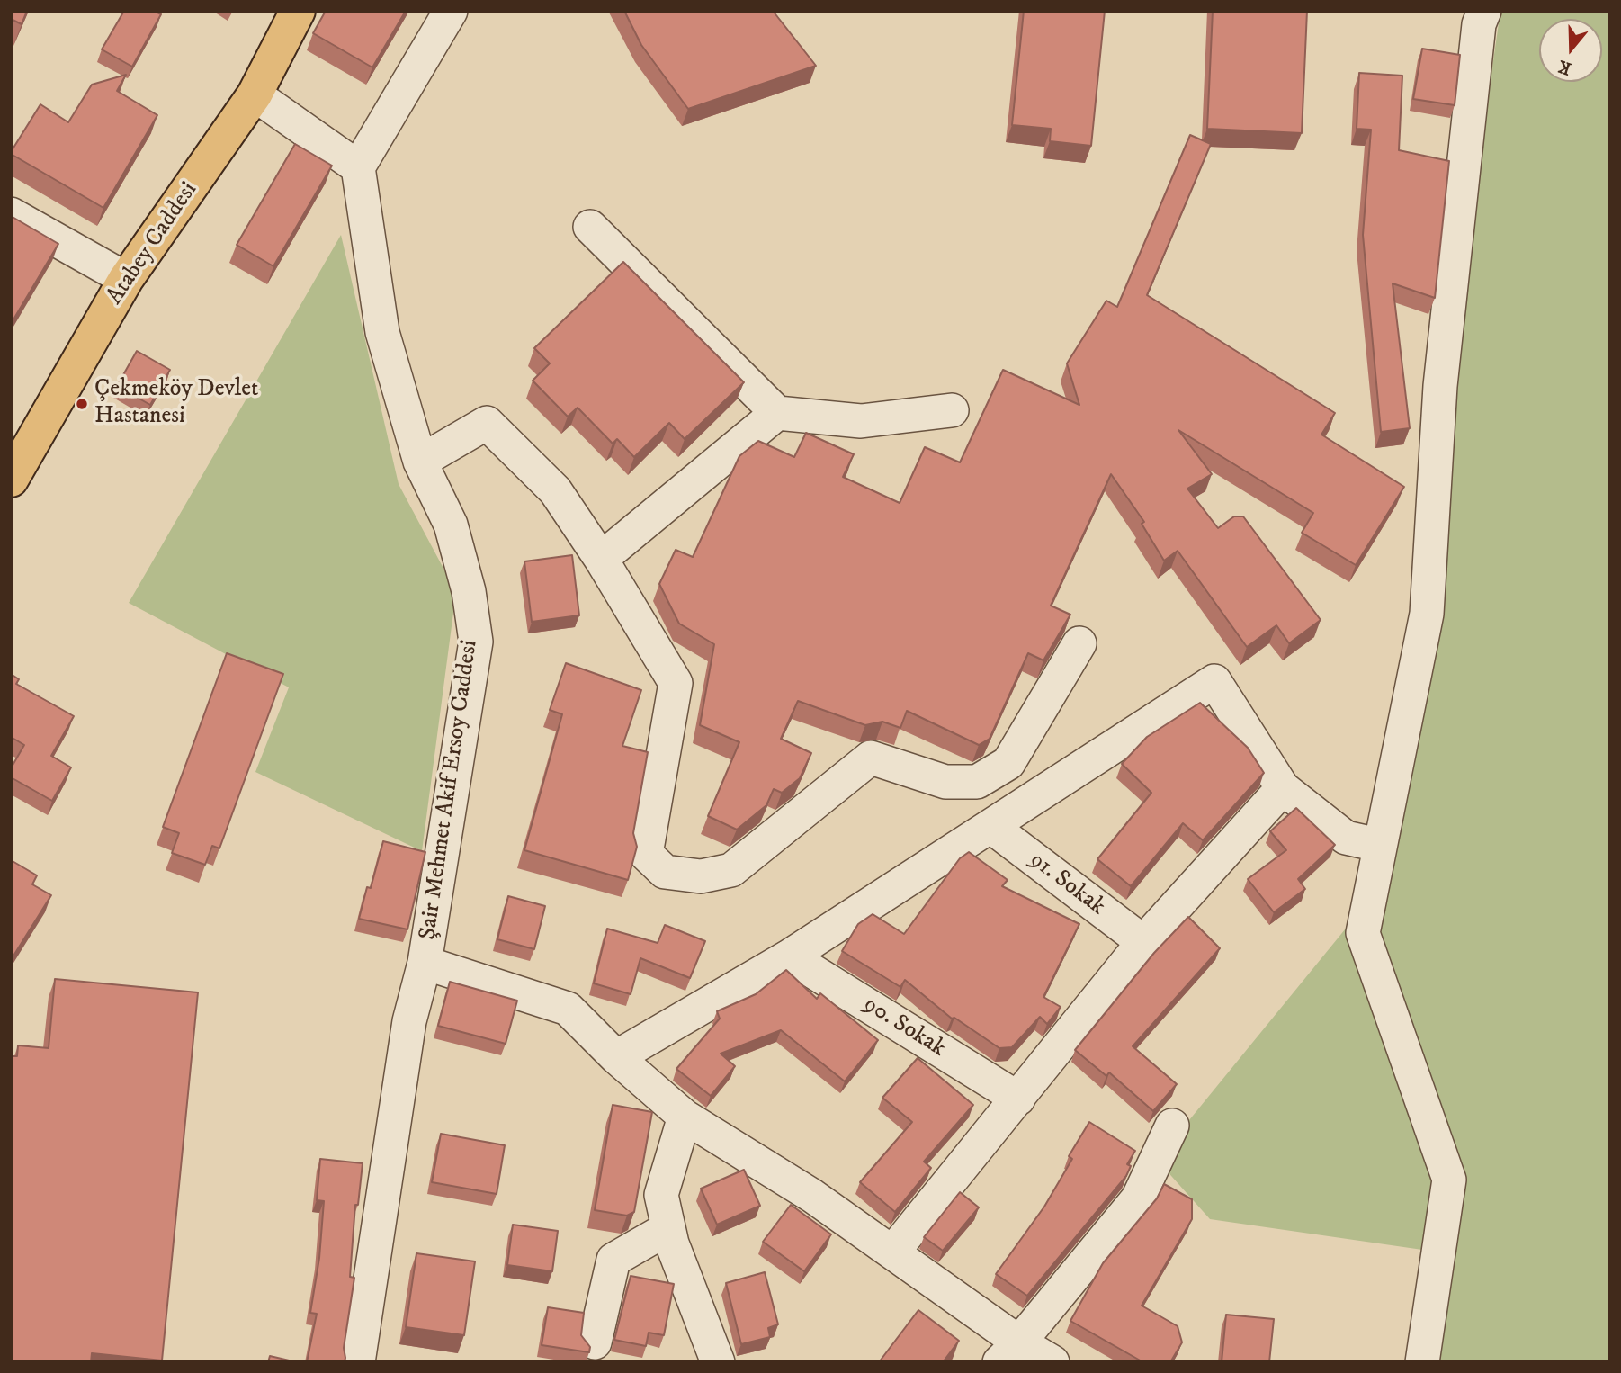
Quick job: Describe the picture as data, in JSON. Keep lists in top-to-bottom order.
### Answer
{
  "streets": {
    "main road": ["Atabey Caddesi"],
    "street": ["Şair Mehmet Akif Ersoy Caddesi", "91. Sokak", "90. Sokak"]
  },
  "places": ["Çekmeköy Devlet Hastanesi"],
  "north": "bottom"
}
